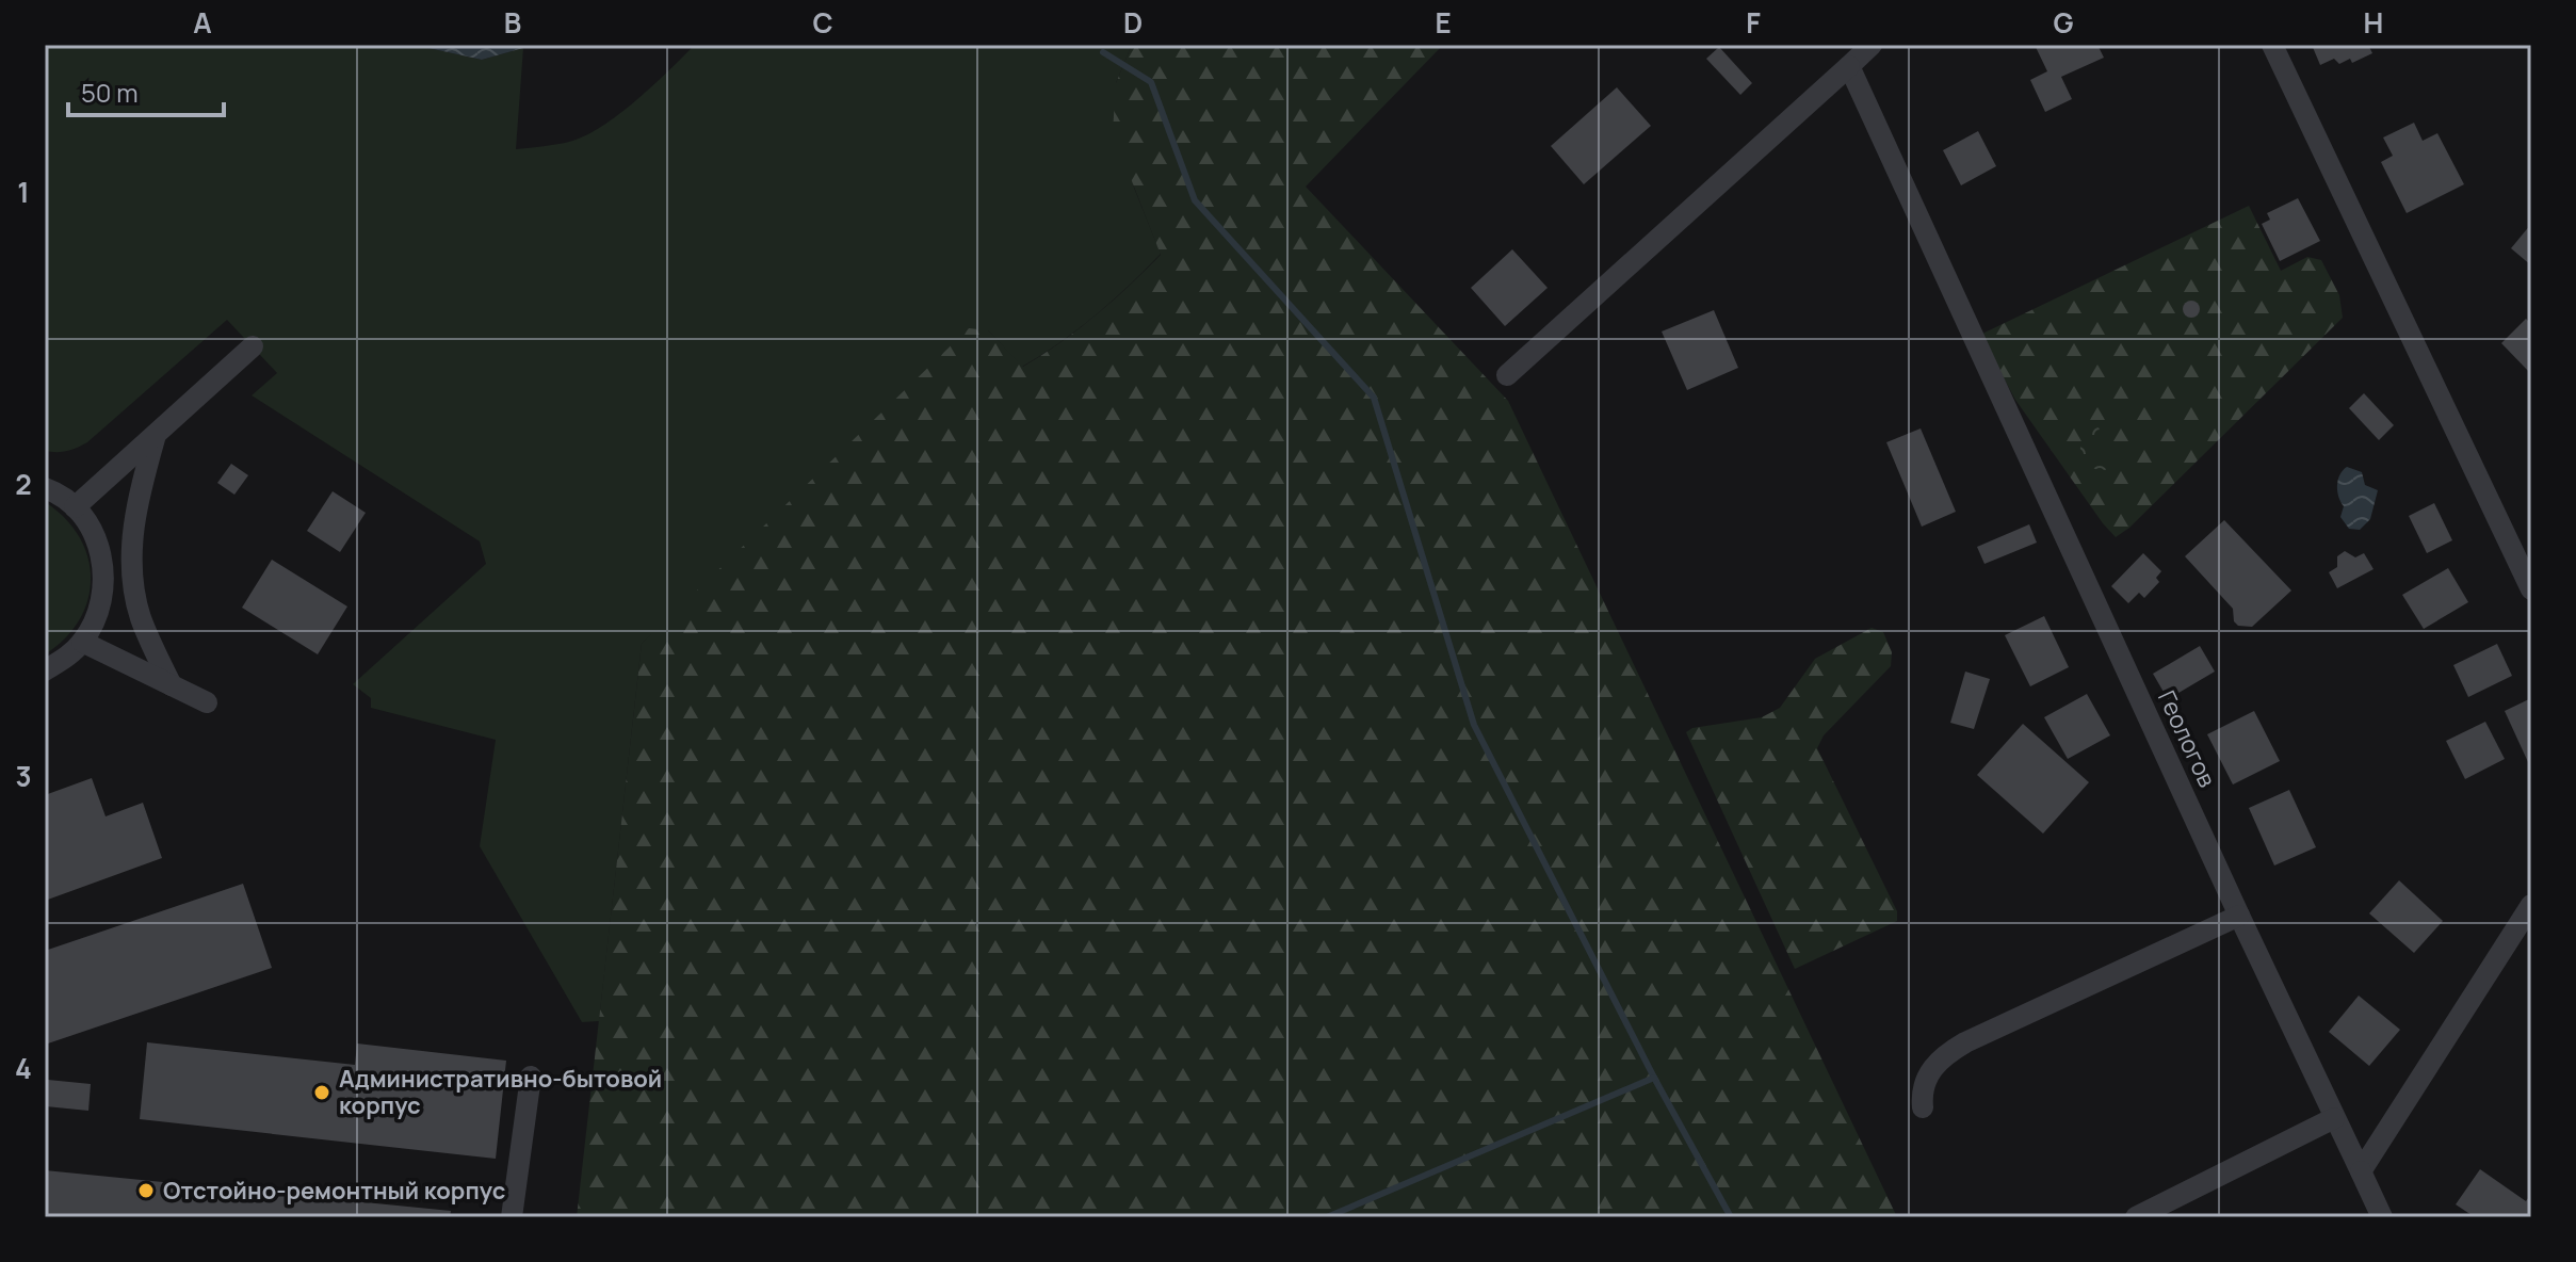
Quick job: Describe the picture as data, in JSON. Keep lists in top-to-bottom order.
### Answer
{
  "streets": {
    "street": ["Геологов"]
  },
  "places": ["Административно-бытовой корпус", "Отстойно-ремонтный корпус"],
  "scale_bar": "50 m",
  "grid": {
    "columns": [
      "A",
      "B",
      "C",
      "D",
      "E",
      "F",
      "G",
      "H"
    ],
    "rows": [
      "1",
      "2",
      "3",
      "4"
    ]
  }
}
